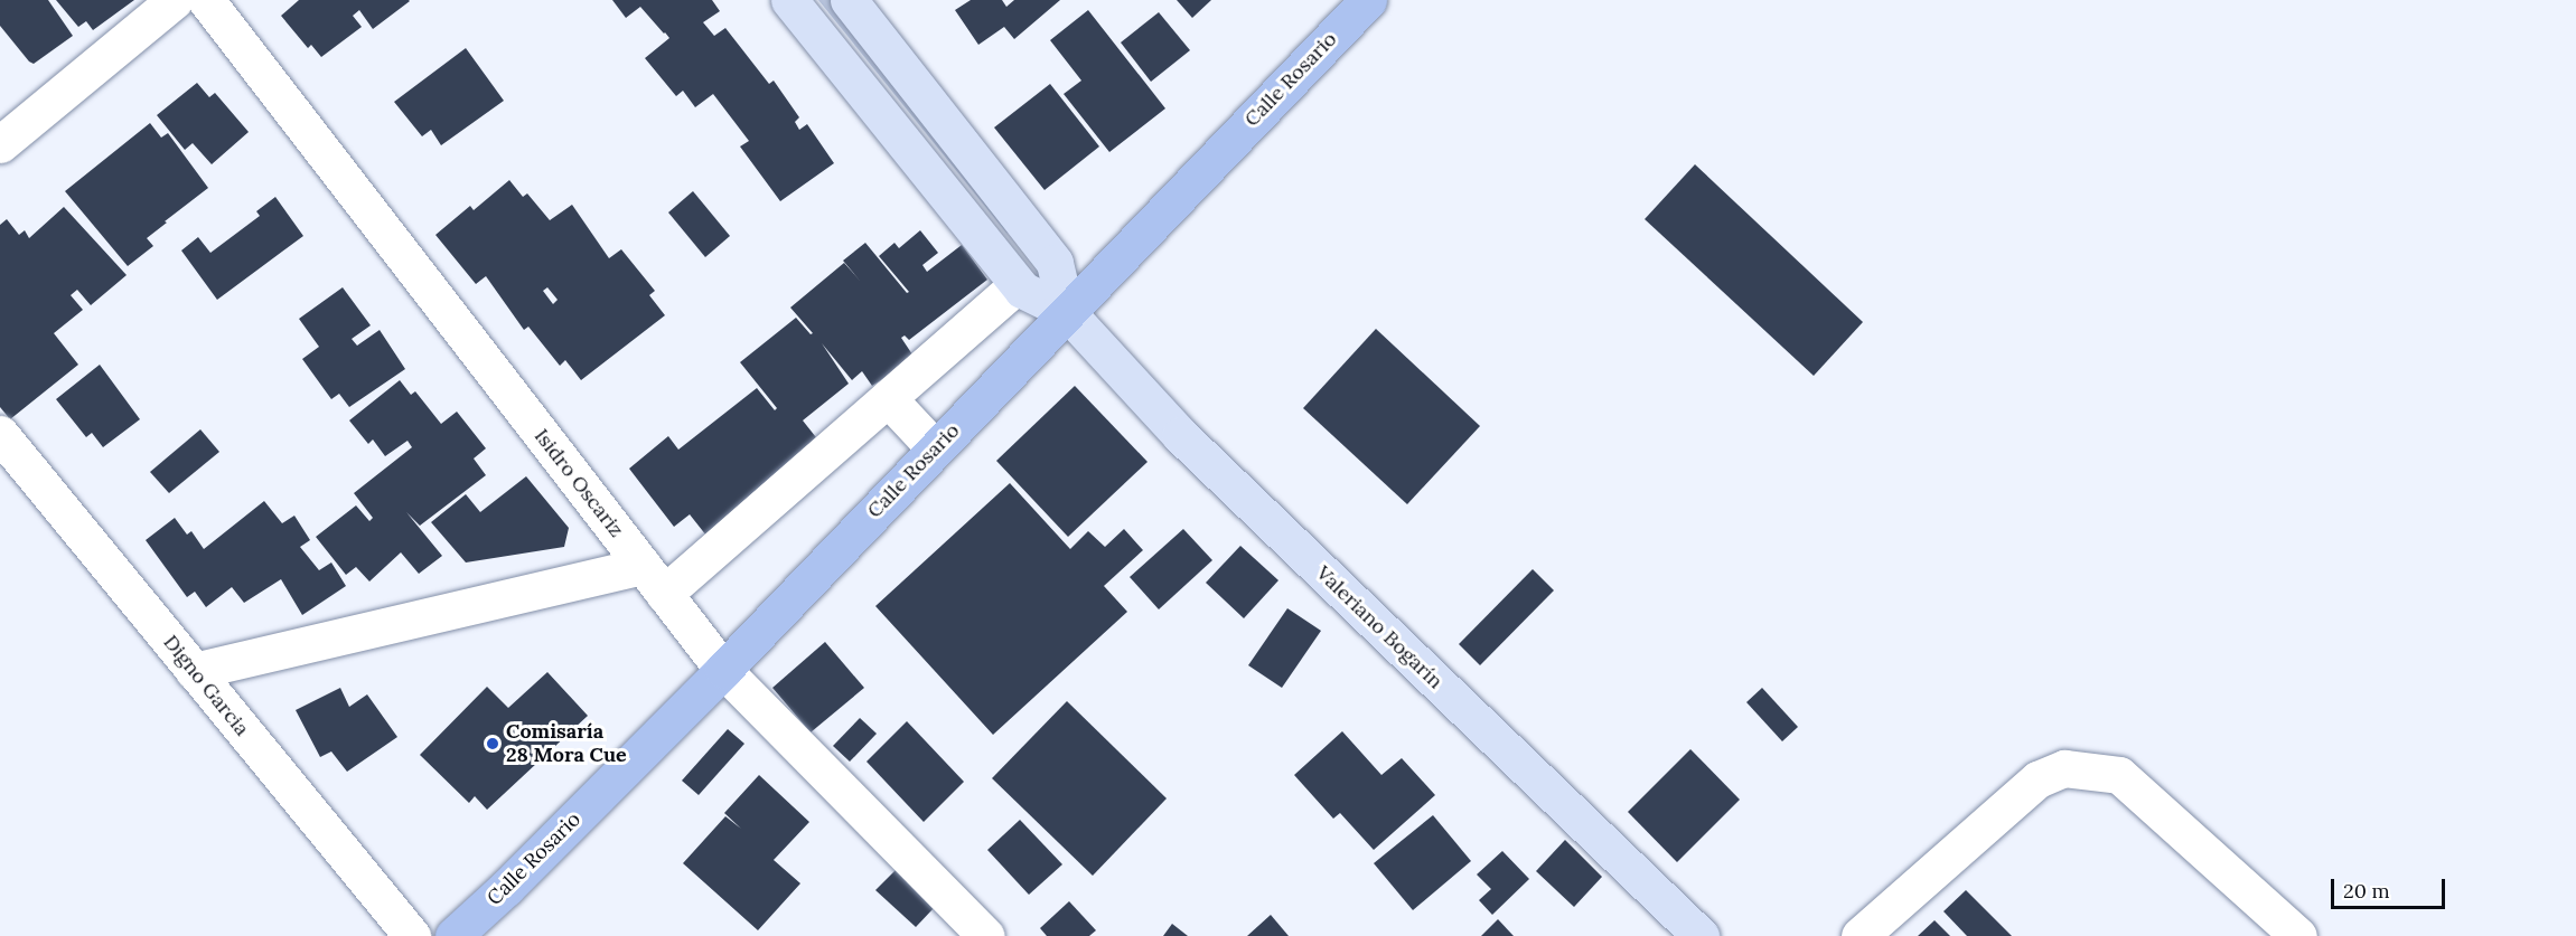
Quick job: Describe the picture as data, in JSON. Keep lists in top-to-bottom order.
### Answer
{
  "streets": {
    "main road": ["Calle Rosario"],
    "street": ["Isidro Oscariz", "Valeriano Bogarín", "Digno Garcia"]
  },
  "crossings": [
    ["Calle Rosario", "Isidro Oscariz"],
    ["Calle Rosario", "Valeriano Bogarín"]
  ],
  "places": ["Comisaría 28 Mora Cue"],
  "scale_bar": "20 m"
}
